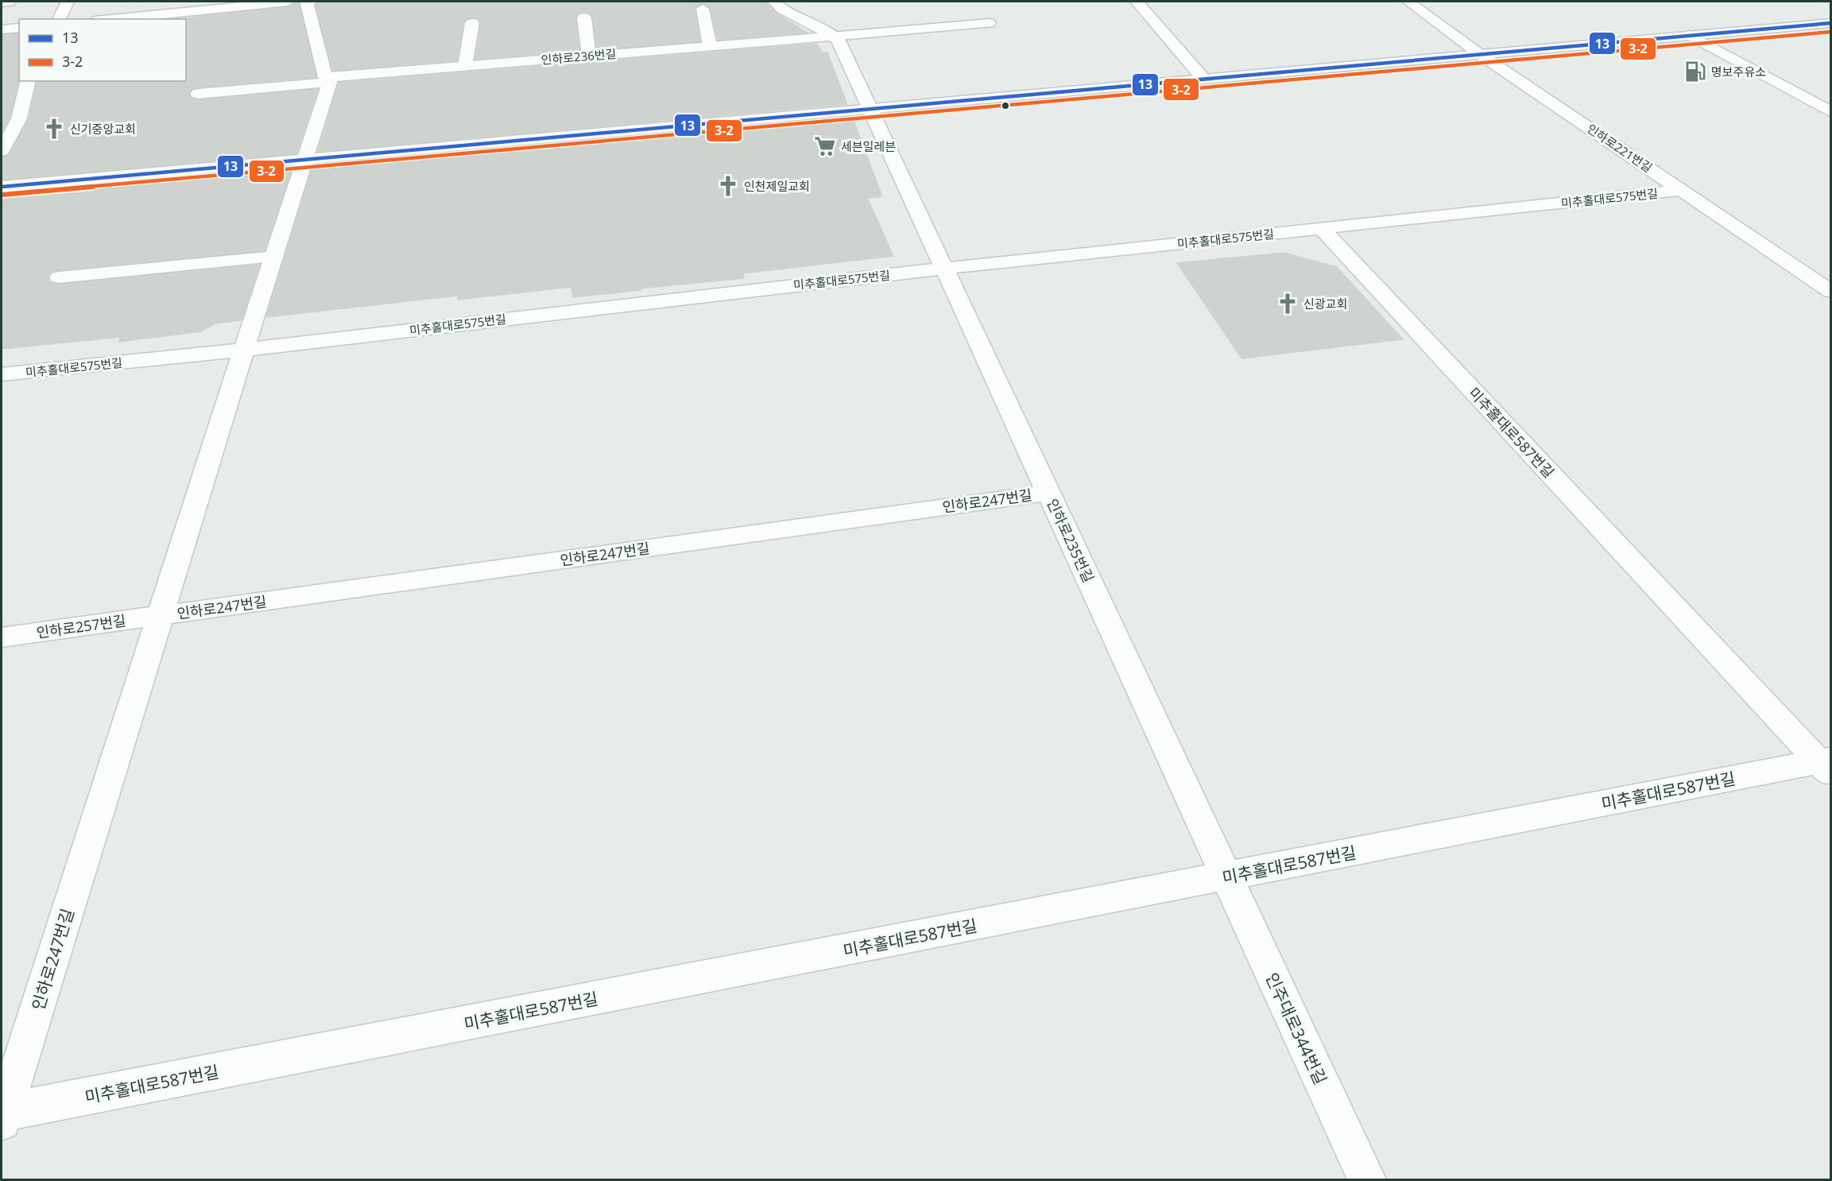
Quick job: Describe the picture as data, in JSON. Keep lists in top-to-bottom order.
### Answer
{
  "streets": {
    "street": [
      "인하로236번길",
      "인하로221번길",
      "미추홀대로575번길",
      "미추홀대로587번길",
      "인하로247번길",
      "인하로235번길",
      "인하로257번길",
      "인주대로344번길"
    ]
  },
  "crossings": [
    ["인하로236번길", "인하로247번길"],
    ["인하로236번길", "인하로235번길"],
    ["인하로221번길", "미추홀대로575번길"],
    ["미추홀대로575번길", "미추홀대로587번길"],
    ["미추홀대로575번길", "인하로247번길"],
    ["미추홀대로575번길", "인하로235번길"],
    ["미추홀대로587번길", "인하로247번길"],
    ["미추홀대로587번길", "인하로235번길"],
    ["미추홀대로587번길", "인주대로344번길"],
    ["인하로247번길", "인하로235번길"],
    ["인하로247번길", "인하로257번길"],
    ["인하로235번길", "인주대로344번길"]
  ],
  "places": {
    "fuel station": ["명보주유소"],
    "church": ["신기중앙교회", "인천제일교회", "신광교회"],
    "supermarket": ["세븐일레븐"]
  },
  "lines": ["transit line 13", "transit line 3-2"],
  "legend": ["13", "3-2"]
}
